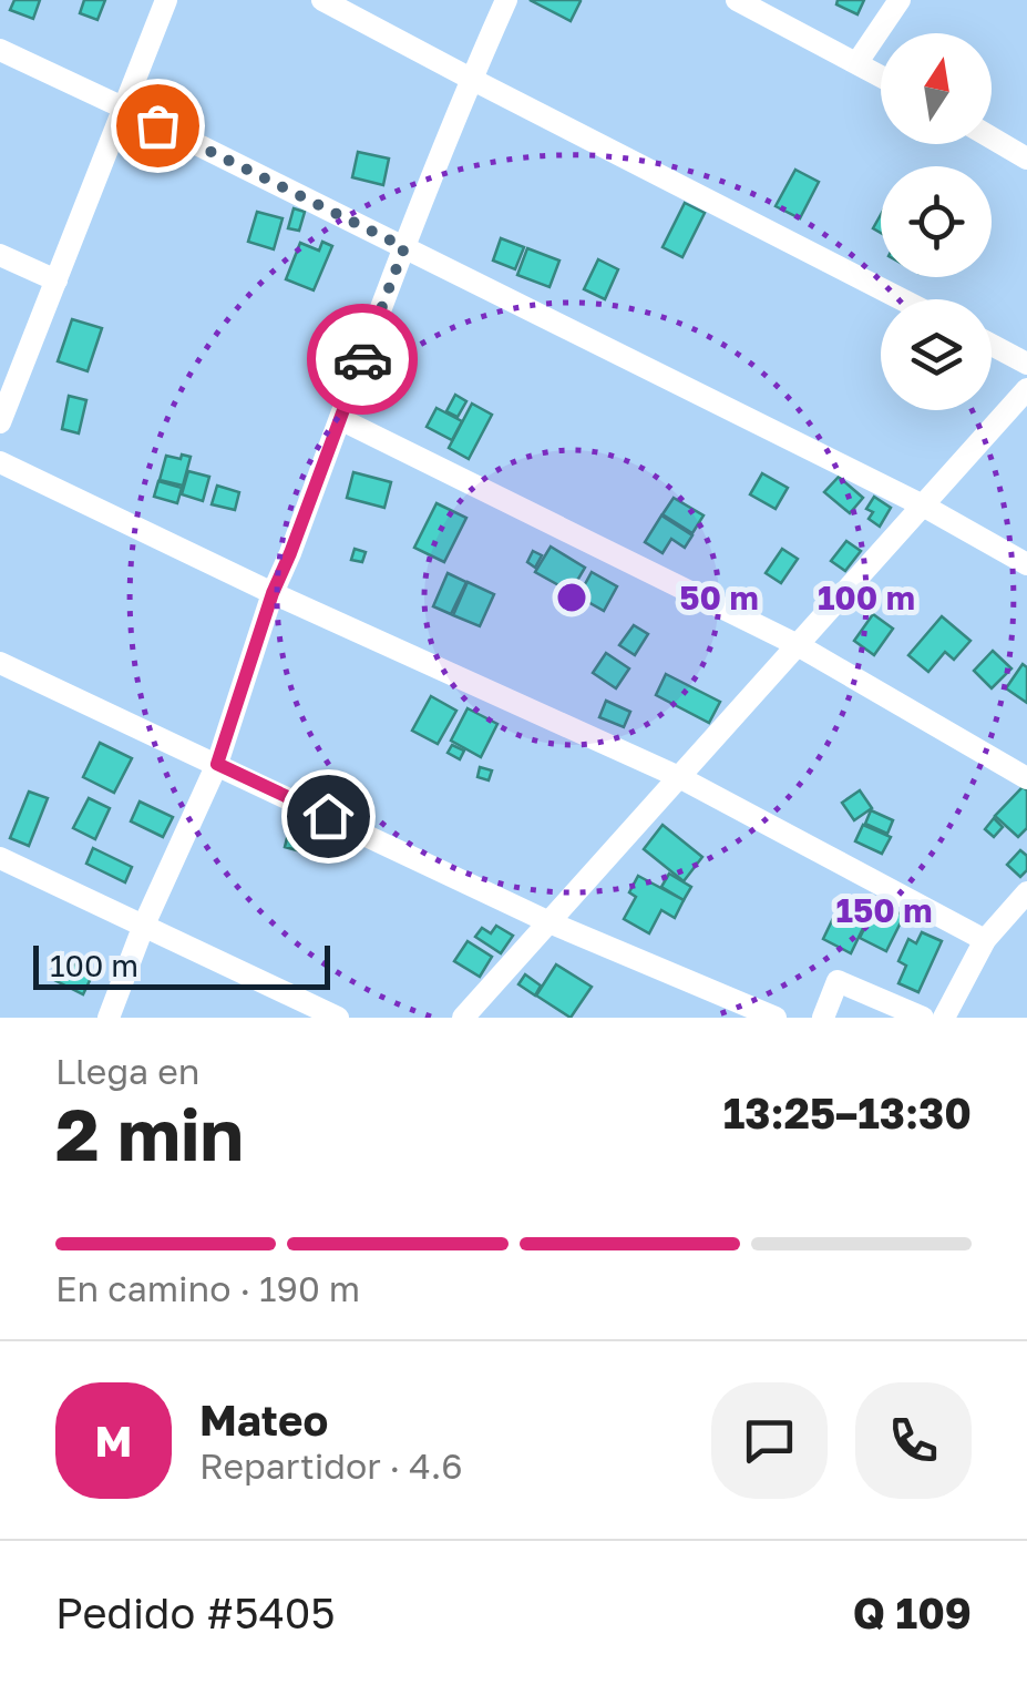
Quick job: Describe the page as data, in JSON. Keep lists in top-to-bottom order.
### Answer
{
  "scale_bar": "100 m",
  "north": "top",
  "page": {
    "scale": "100 m",
    "heading": ["2 min", "Llega en", "13:25–13:30"],
    "panel": [
      "Mateo",
      "Repartidor · 4.6",
      "Pedido #5405",
      "Q 109"
    ],
    "bar": "En camino · 190 m",
    "round": "M"
  },
  "rings": ["50 m", "100 m", "150 m"]
}
